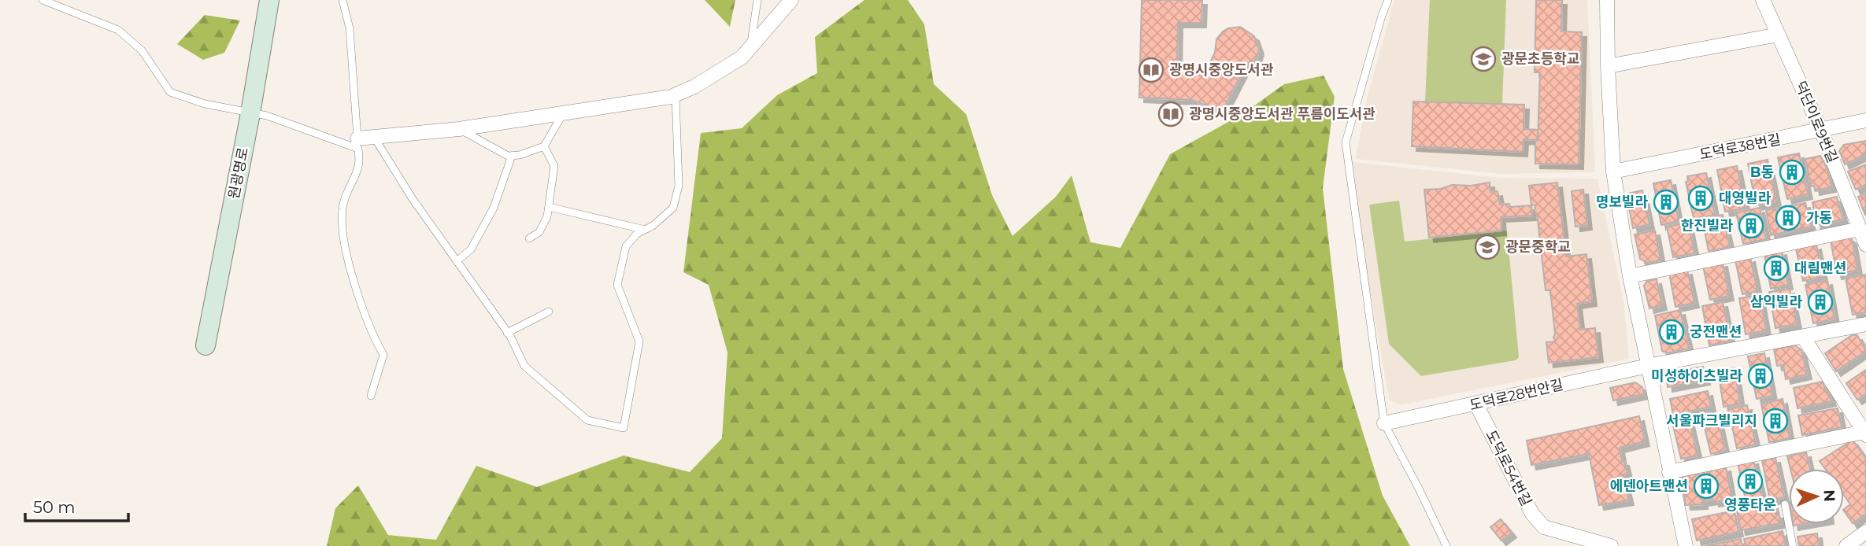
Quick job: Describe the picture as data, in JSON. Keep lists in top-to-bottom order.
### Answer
{
  "streets": {
    "street": [
      "덕단이로9번길",
      "도덕로38번길",
      "원광명로",
      "도덕로28번안길",
      "도덕로54번길"
    ]
  },
  "crossings": [
    ["덕단이로9번길", "도덕로38번길"],
    ["도덕로28번안길", "도덕로54번길"]
  ],
  "places": {
    "school or university": ["광문초등학교", "광문중학교"],
    "library": ["광명시중앙도서관", "광명시중앙도서관 푸름이도서관"],
    "building": [
      "B동",
      "대영빌라",
      "명보빌라",
      "가동",
      "한진빌라",
      "대림맨션",
      "삼익빌라",
      "궁전맨션",
      "미성하이츠빌라",
      "서울파크빌리지",
      "영풍타운",
      "에덴아트맨션"
    ]
  },
  "scale_bar": "50 m",
  "north": "right"
}
